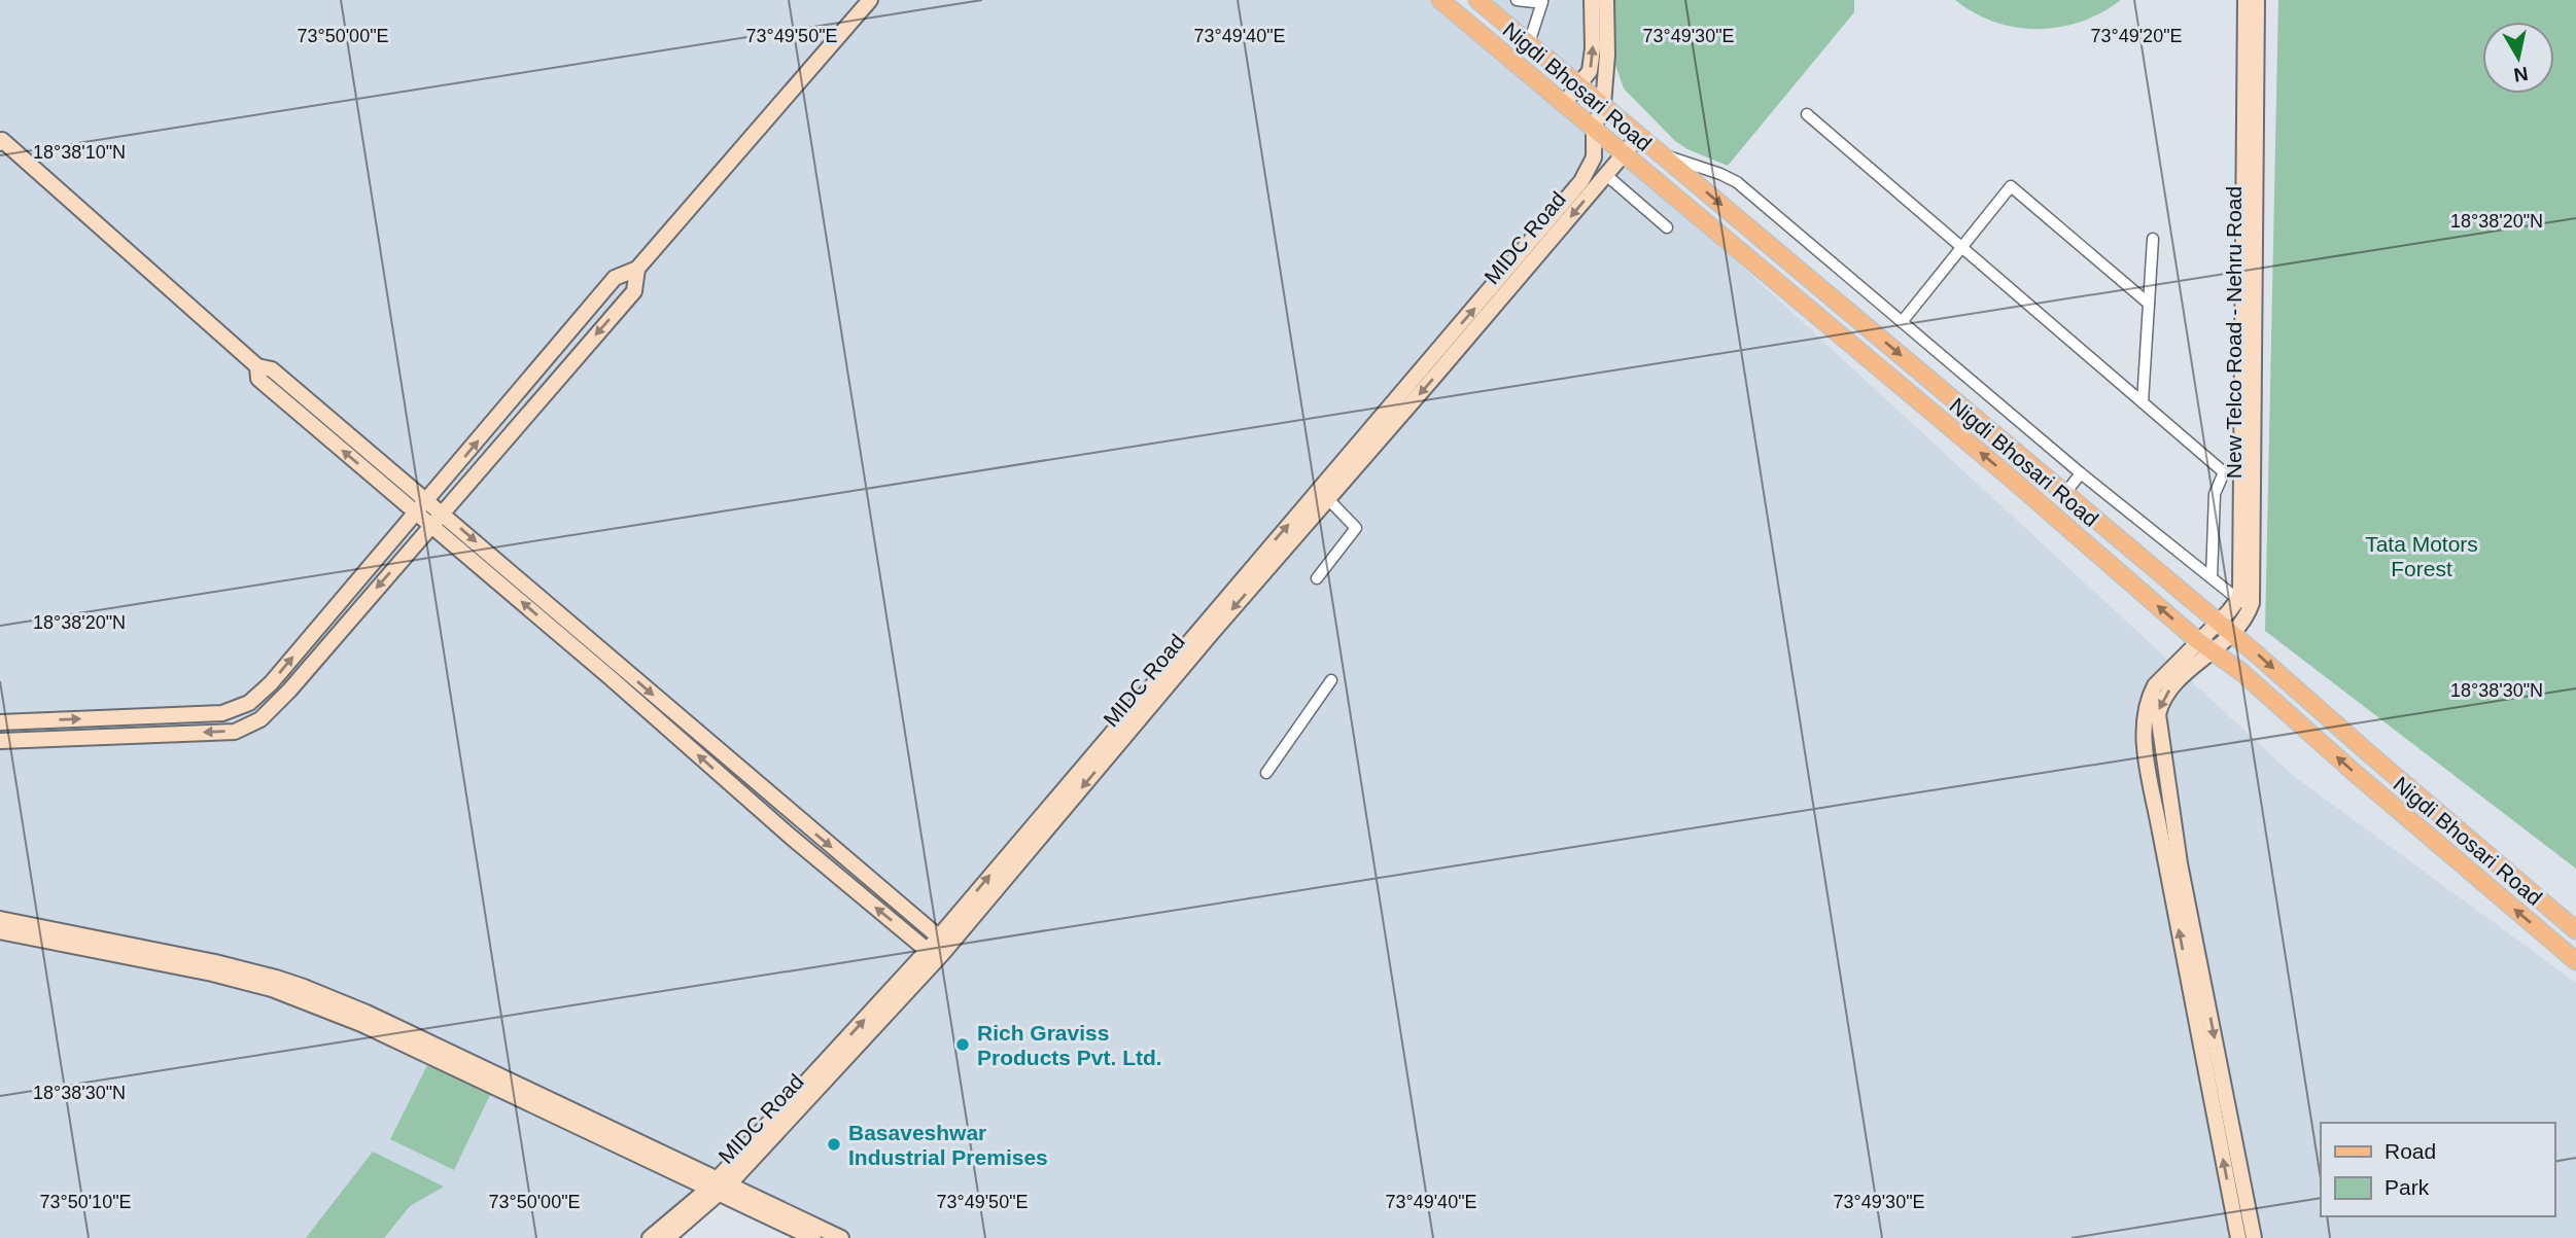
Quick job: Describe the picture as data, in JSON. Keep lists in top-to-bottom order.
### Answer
{
  "streets": {
    "main road": ["Nigdi Bhosari Road"],
    "street": ["MIDC Road", "New Telco Road - Nehru Road"]
  },
  "crossings": [
    ["Nigdi Bhosari Road", "MIDC Road"],
    ["Nigdi Bhosari Road", "New Telco Road - Nehru Road"]
  ],
  "parks": ["Tata Motors Forest"],
  "places": ["Rich Graviss Products Pvt. Ltd.", "Basaveshwar Industrial Premises"],
  "legend": ["Road", "Park"],
  "north": "bottom",
  "coordinates": [
    "73°49'40\"E",
    "73°50'00\"E",
    "73°49'50\"E",
    "73°49'30\"E",
    "73°49'20\"E",
    "18°38'10\"N",
    "18°38'20\"N",
    "18°38'30\"N",
    "73°50'10\"E"
  ]
}
